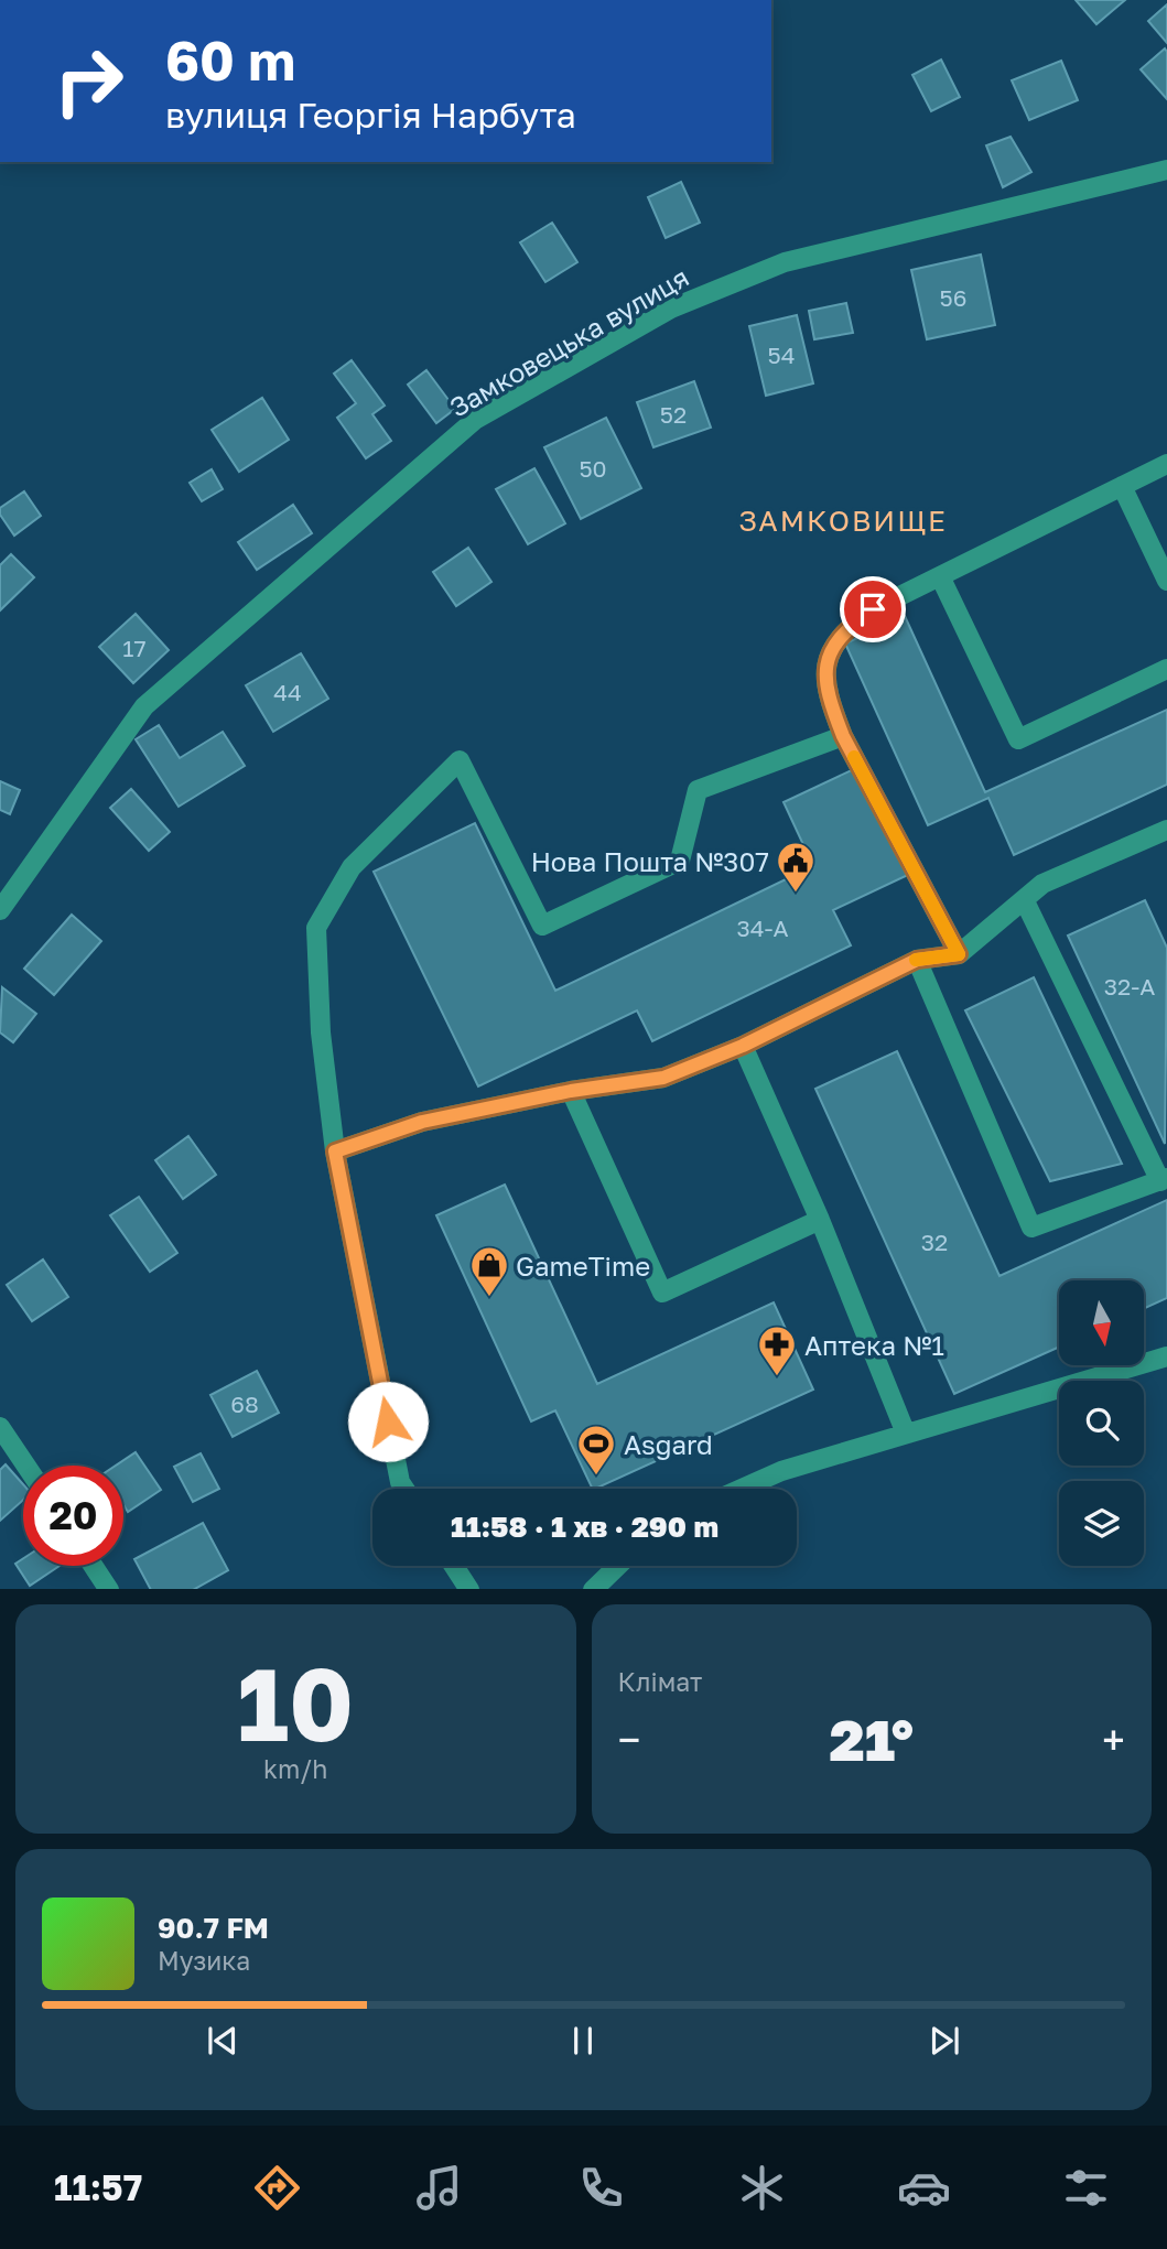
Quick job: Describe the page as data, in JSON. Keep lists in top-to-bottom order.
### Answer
{
  "streets": {
    "street": ["Замковецька вулиця"]
  },
  "districts": ["ЗАМКОВИЩЕ"],
  "places": {
    "public building": ["Нова Пошта №307"],
    "shop": ["GameTime"],
    "pharmacy": ["Аптека №1"],
    "sports": ["Asgard"]
  },
  "house_numbers": [
    "56",
    "54",
    "52",
    "50",
    "17",
    "44",
    "34-А",
    "32-А",
    "32",
    "68"
  ],
  "north": "bottom",
  "page": {
    "turn": ["60 m", "вулиця Георгія Нарбута"],
    "limit": "20",
    "trip": "11:58 · 1 хв · 290 m",
    "tile": [
      ["10", "km/h"],
      "Клімат"
    ],
    "heat": ["−", "21°", "+"],
    "song": ["90.7 FM", "Музика"],
    "tabs": "11:57"
  }
}
